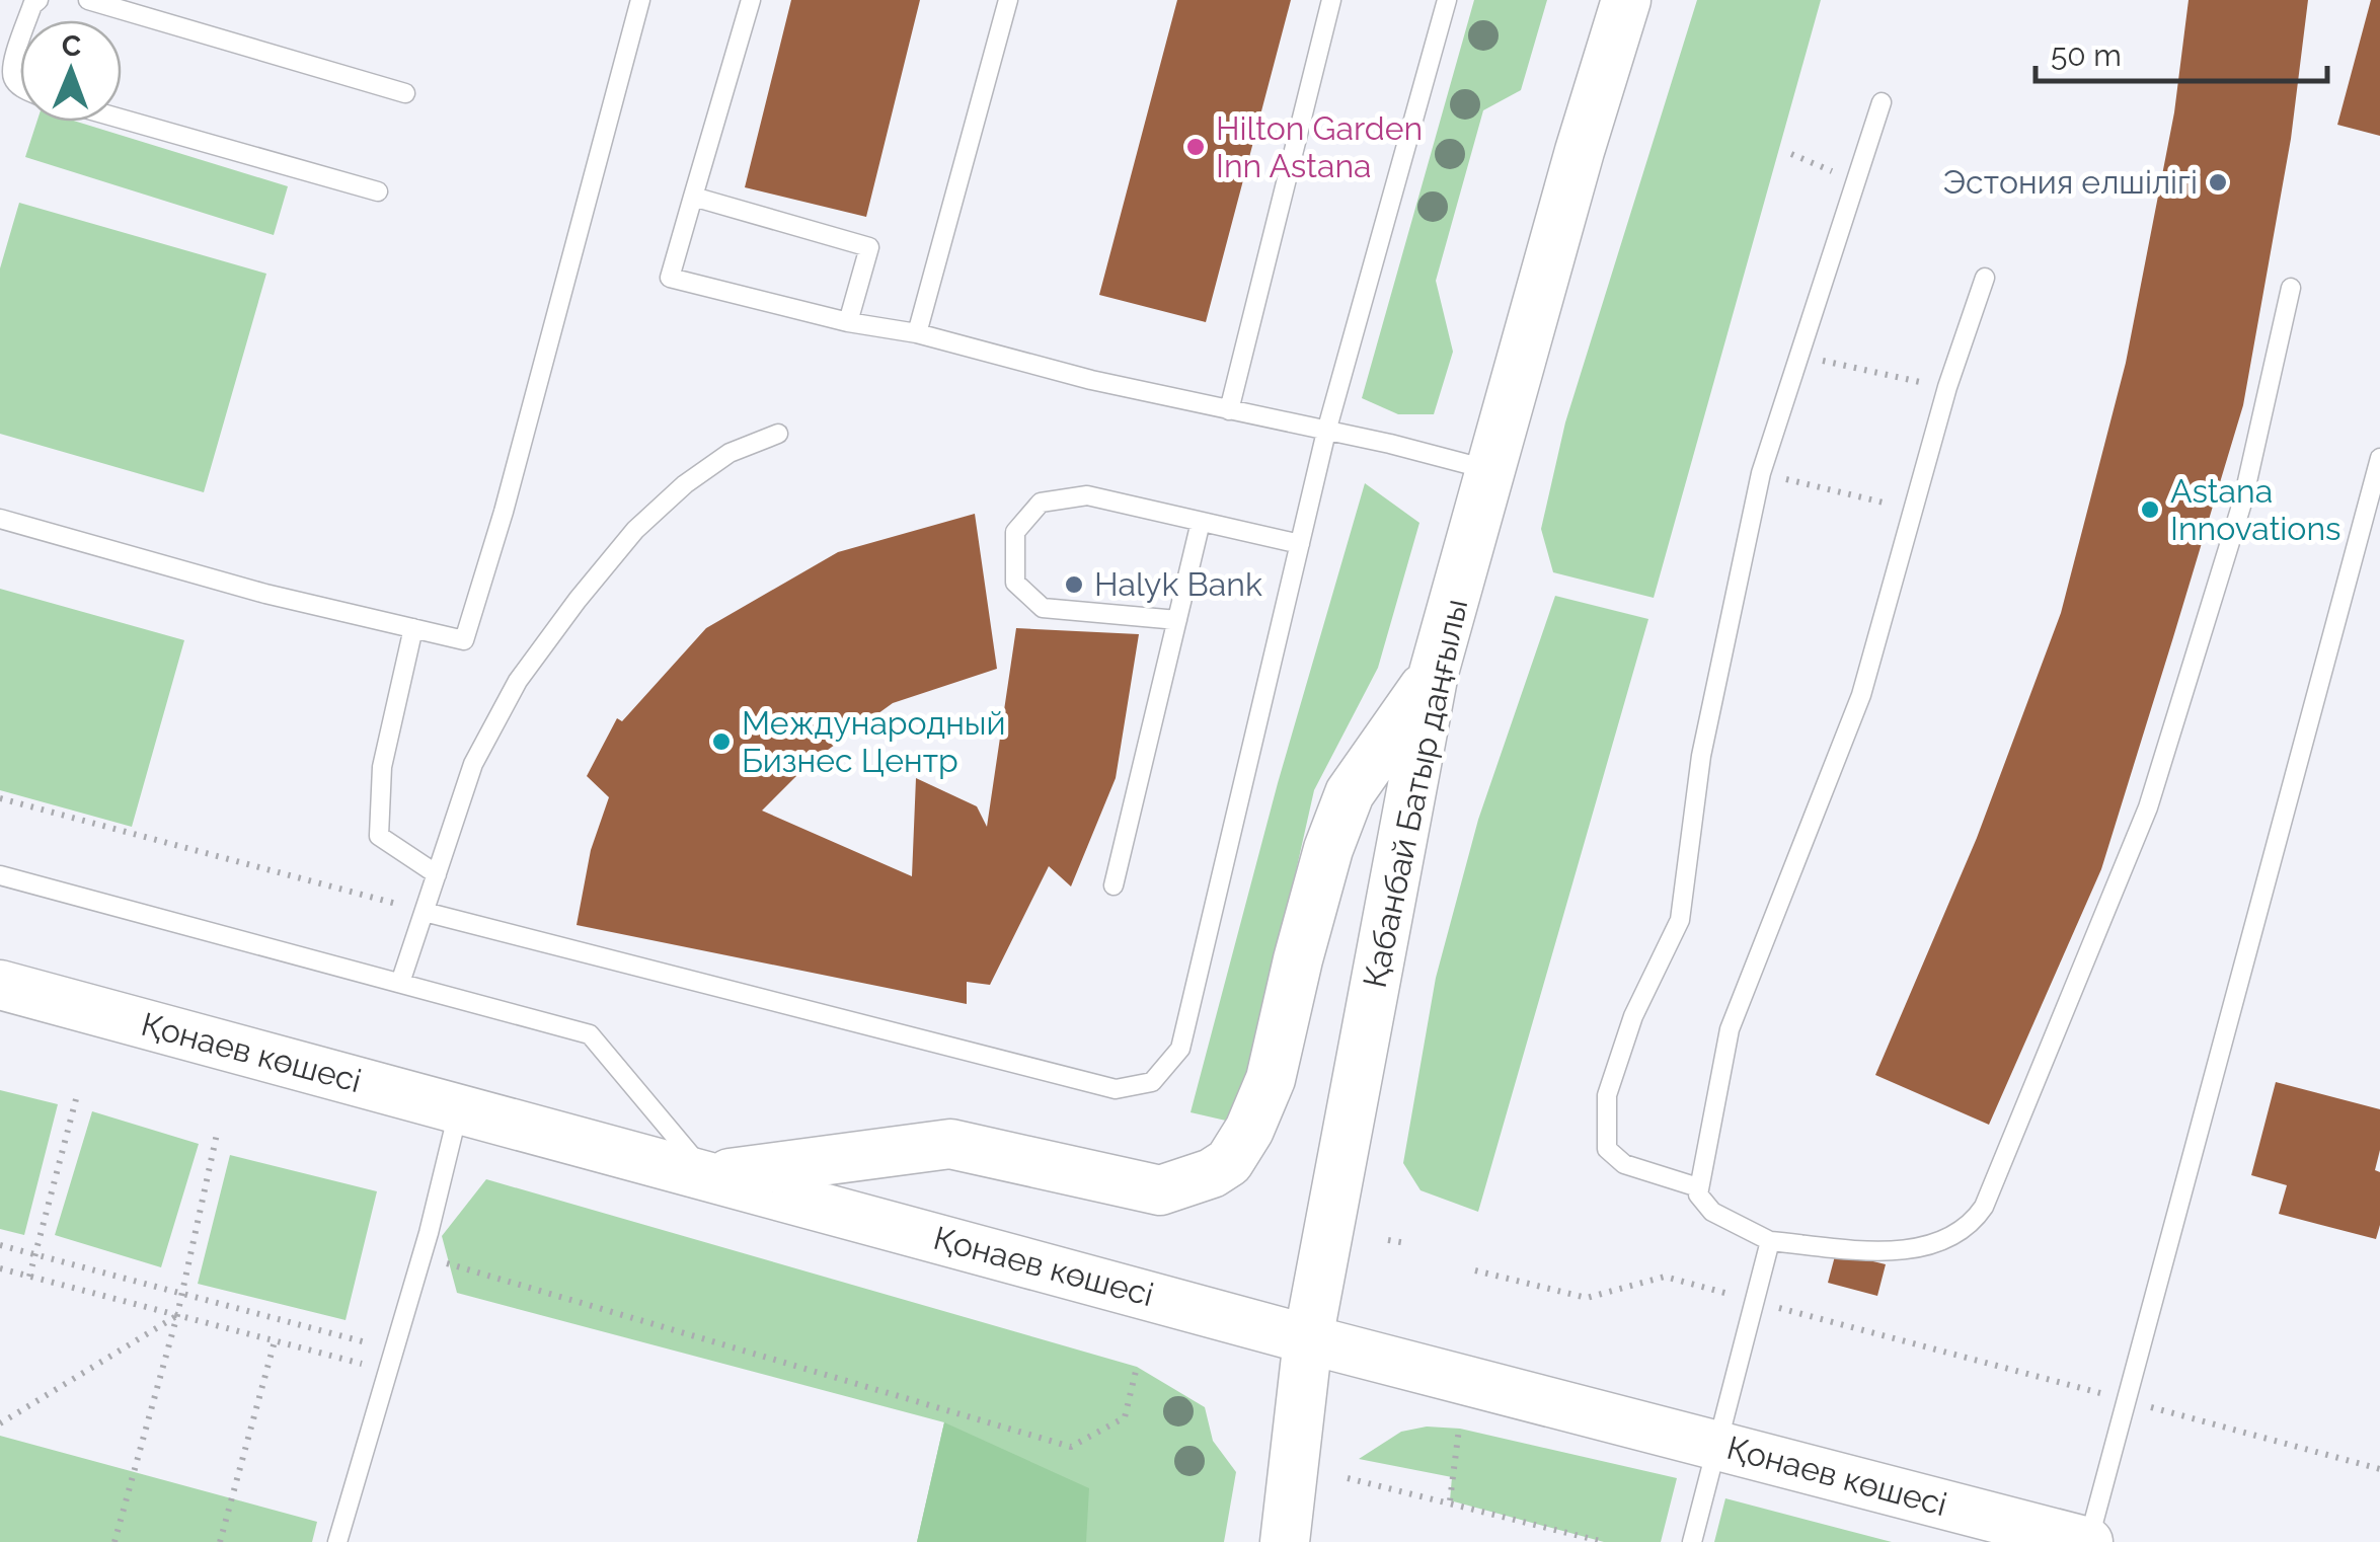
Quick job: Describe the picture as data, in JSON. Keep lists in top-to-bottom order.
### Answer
{
  "streets": {
    "main road": ["Қабанбай Батыр даңғылы", "Қонаев көшесі"]
  },
  "crossings": [
    ["Қабанбай Батыр даңғылы", "Қонаев көшесі"]
  ],
  "places": [
    "Hilton Garden Inn Astana",
    "Эстония елшілігі",
    "Astana Innovations",
    "Halyk Bank",
    "Международный Бизнес Центр"
  ],
  "scale_bar": "50 m",
  "north": "top"
}
